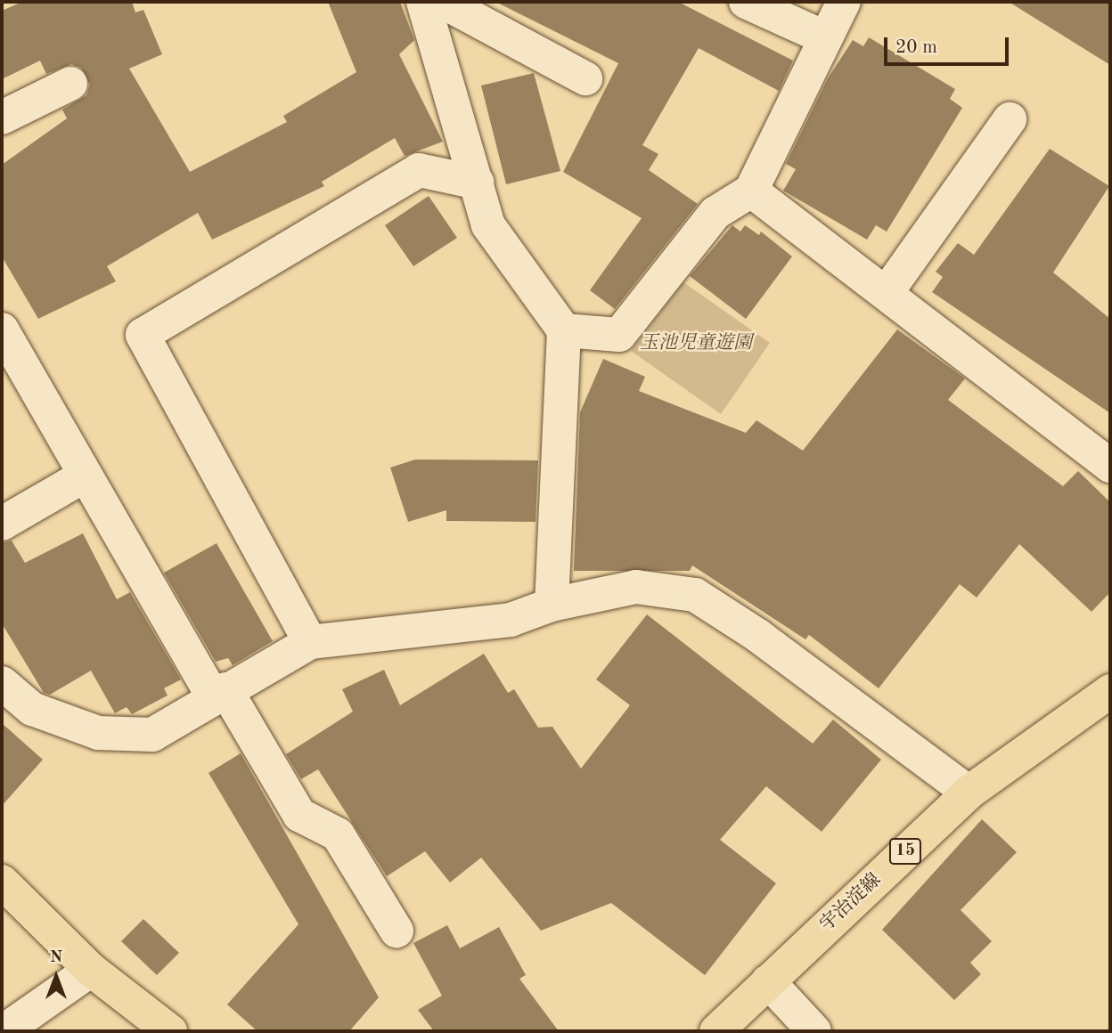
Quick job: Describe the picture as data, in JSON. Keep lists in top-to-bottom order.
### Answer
{
  "streets": {
    "main road": ["15", "宇治淀線"]
  },
  "parks": ["玉池児童遊園"],
  "scale_bar": "20 m",
  "north": "top"
}
